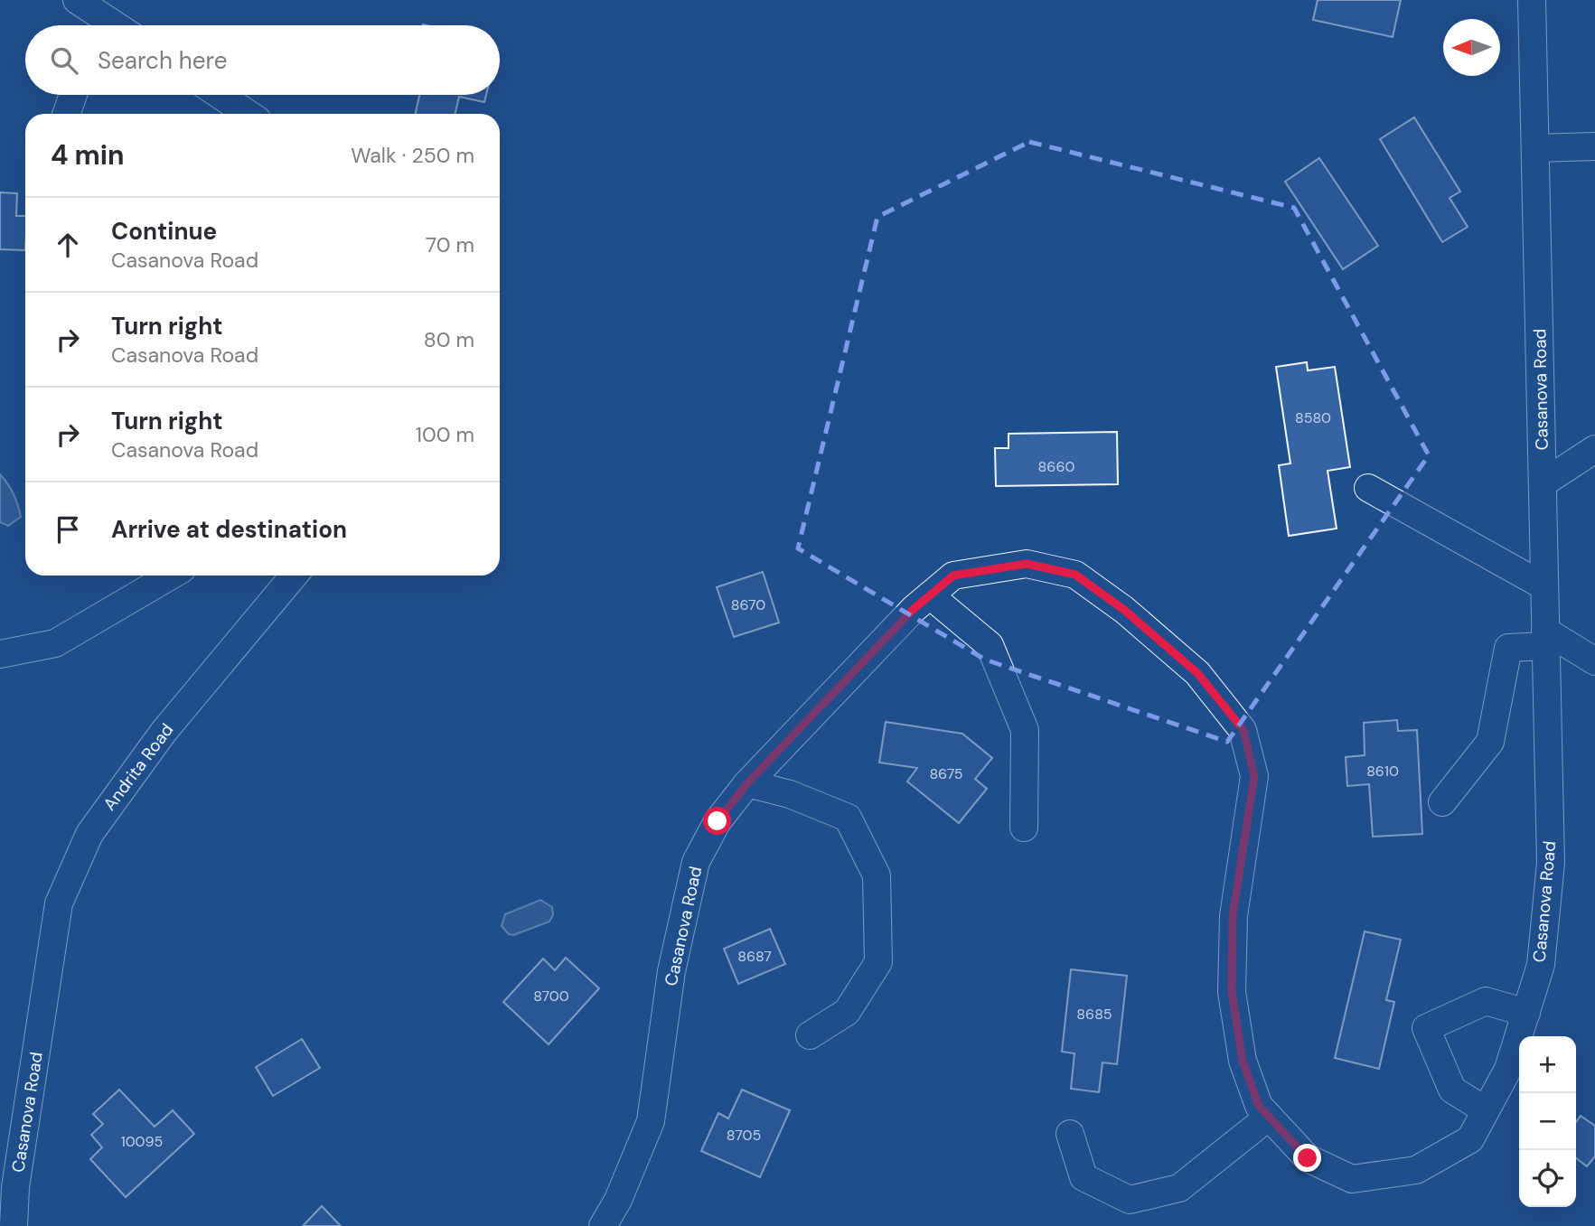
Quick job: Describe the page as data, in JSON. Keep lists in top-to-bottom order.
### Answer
{
  "streets": {
    "street": ["Casanova Road", "Andrita Road"]
  },
  "crossings": [
    ["Casanova Road", "Andrita Road"]
  ],
  "house_numbers": [
    "8580",
    "8660",
    "8670",
    "8610",
    "8675",
    "8687",
    "8700",
    "8685",
    "8705",
    "10095"
  ],
  "north": "left",
  "page": {
    "search": "Search here",
    "heading": ["4 min", "Walk · 250 m"],
    "list": [
      ["Continue", "Casanova Road", "70 m"],
      ["Turn right", "Casanova Road", "80 m"],
      ["Turn right", "Casanova Road", "100 m"],
      "Arrive at destination"
    ],
    "map_buttons": ["+", "−"]
  }
}
